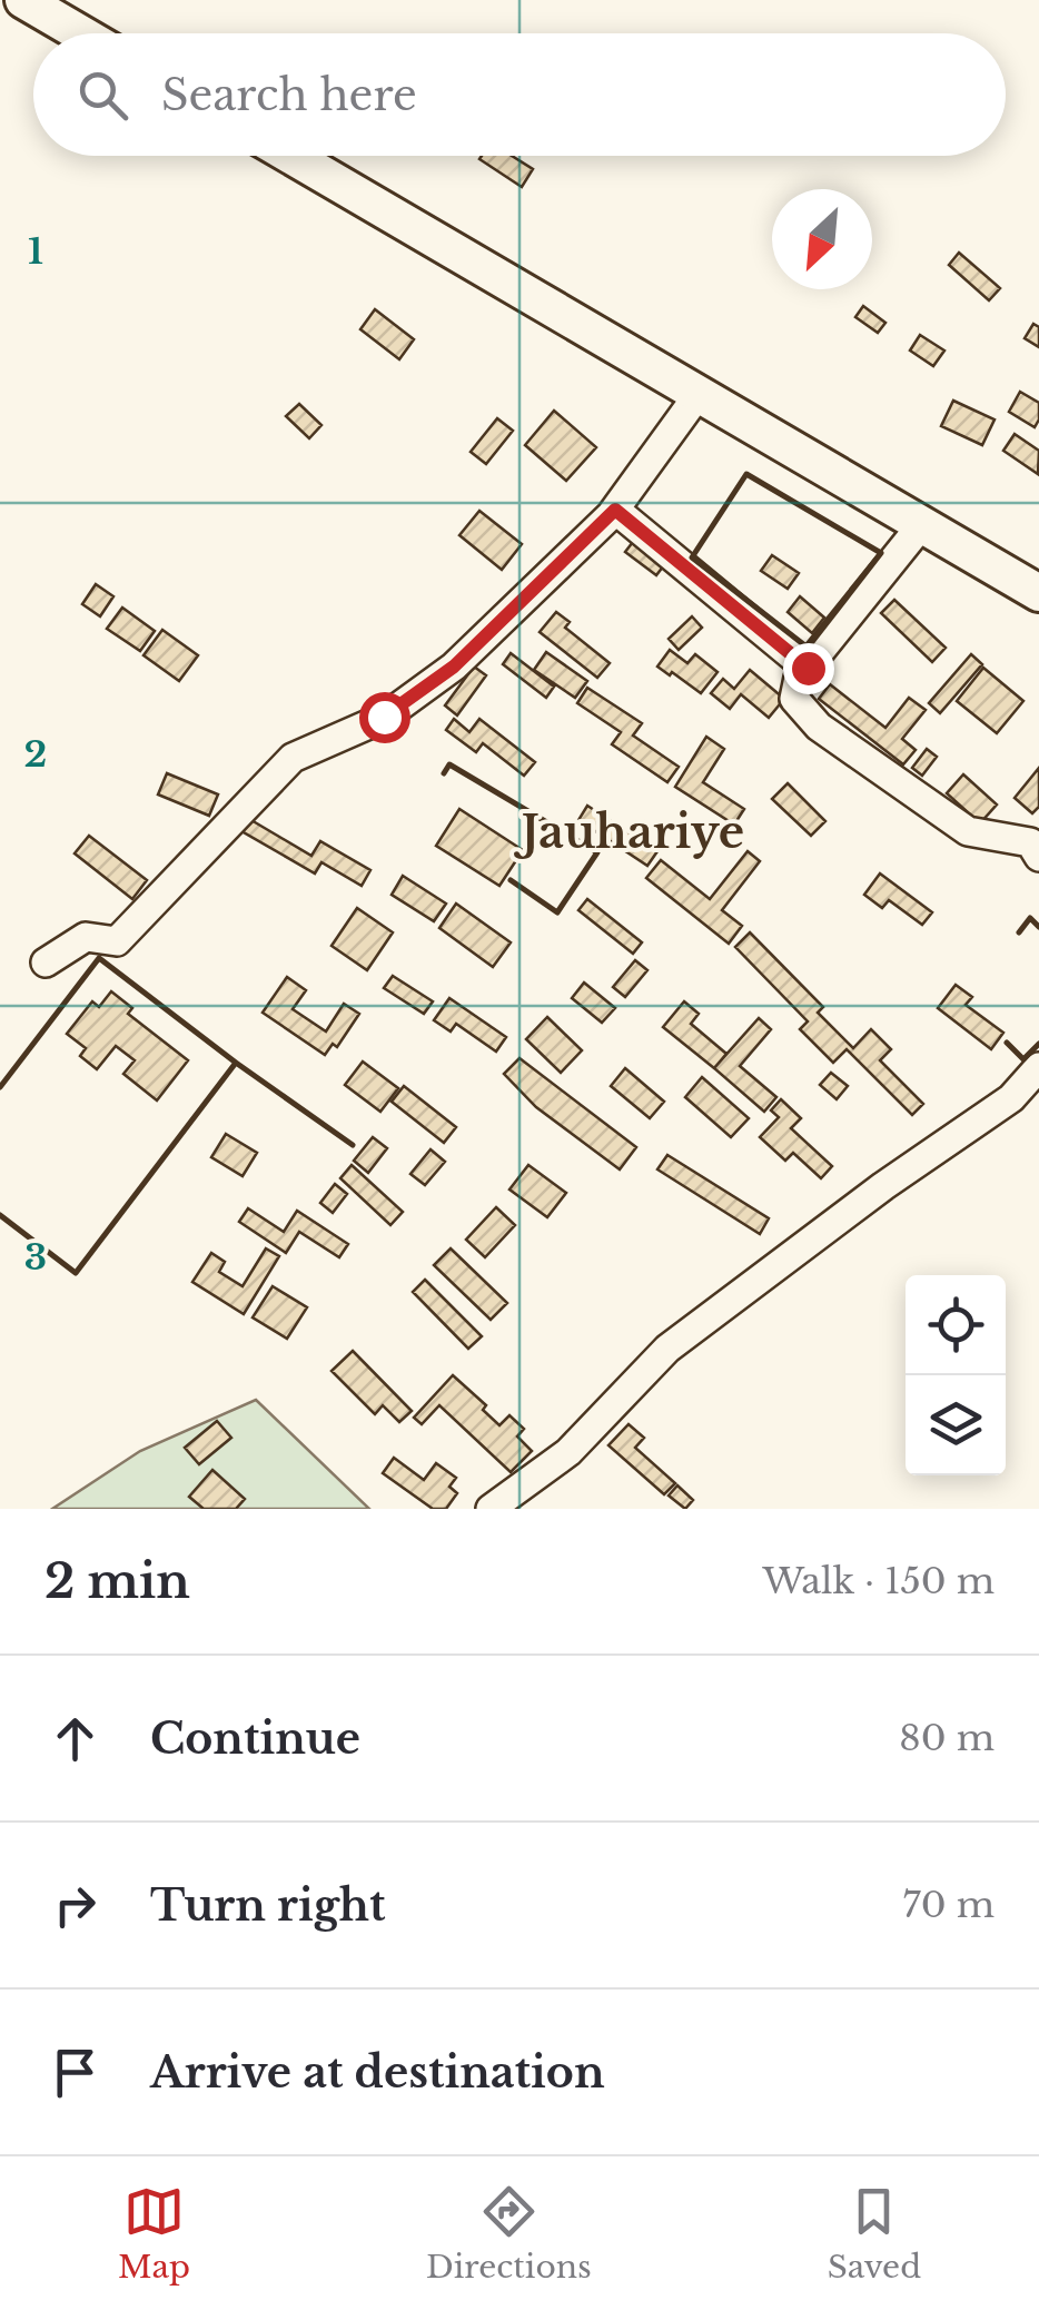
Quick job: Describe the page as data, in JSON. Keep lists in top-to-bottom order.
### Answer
{
  "districts": ["Jauhariye"],
  "north": "bottom left",
  "page": {
    "search": "Search here",
    "heading": ["2 min", "Walk · 150 m"],
    "list": [
      ["Continue", "80 m"],
      ["Turn right", "70 m"],
      "Arrive at destination"
    ],
    "nav": ["Map", "Directions", "Saved"]
  },
  "grid": {
    "rows": ["1", "2", "3"]
  }
}
